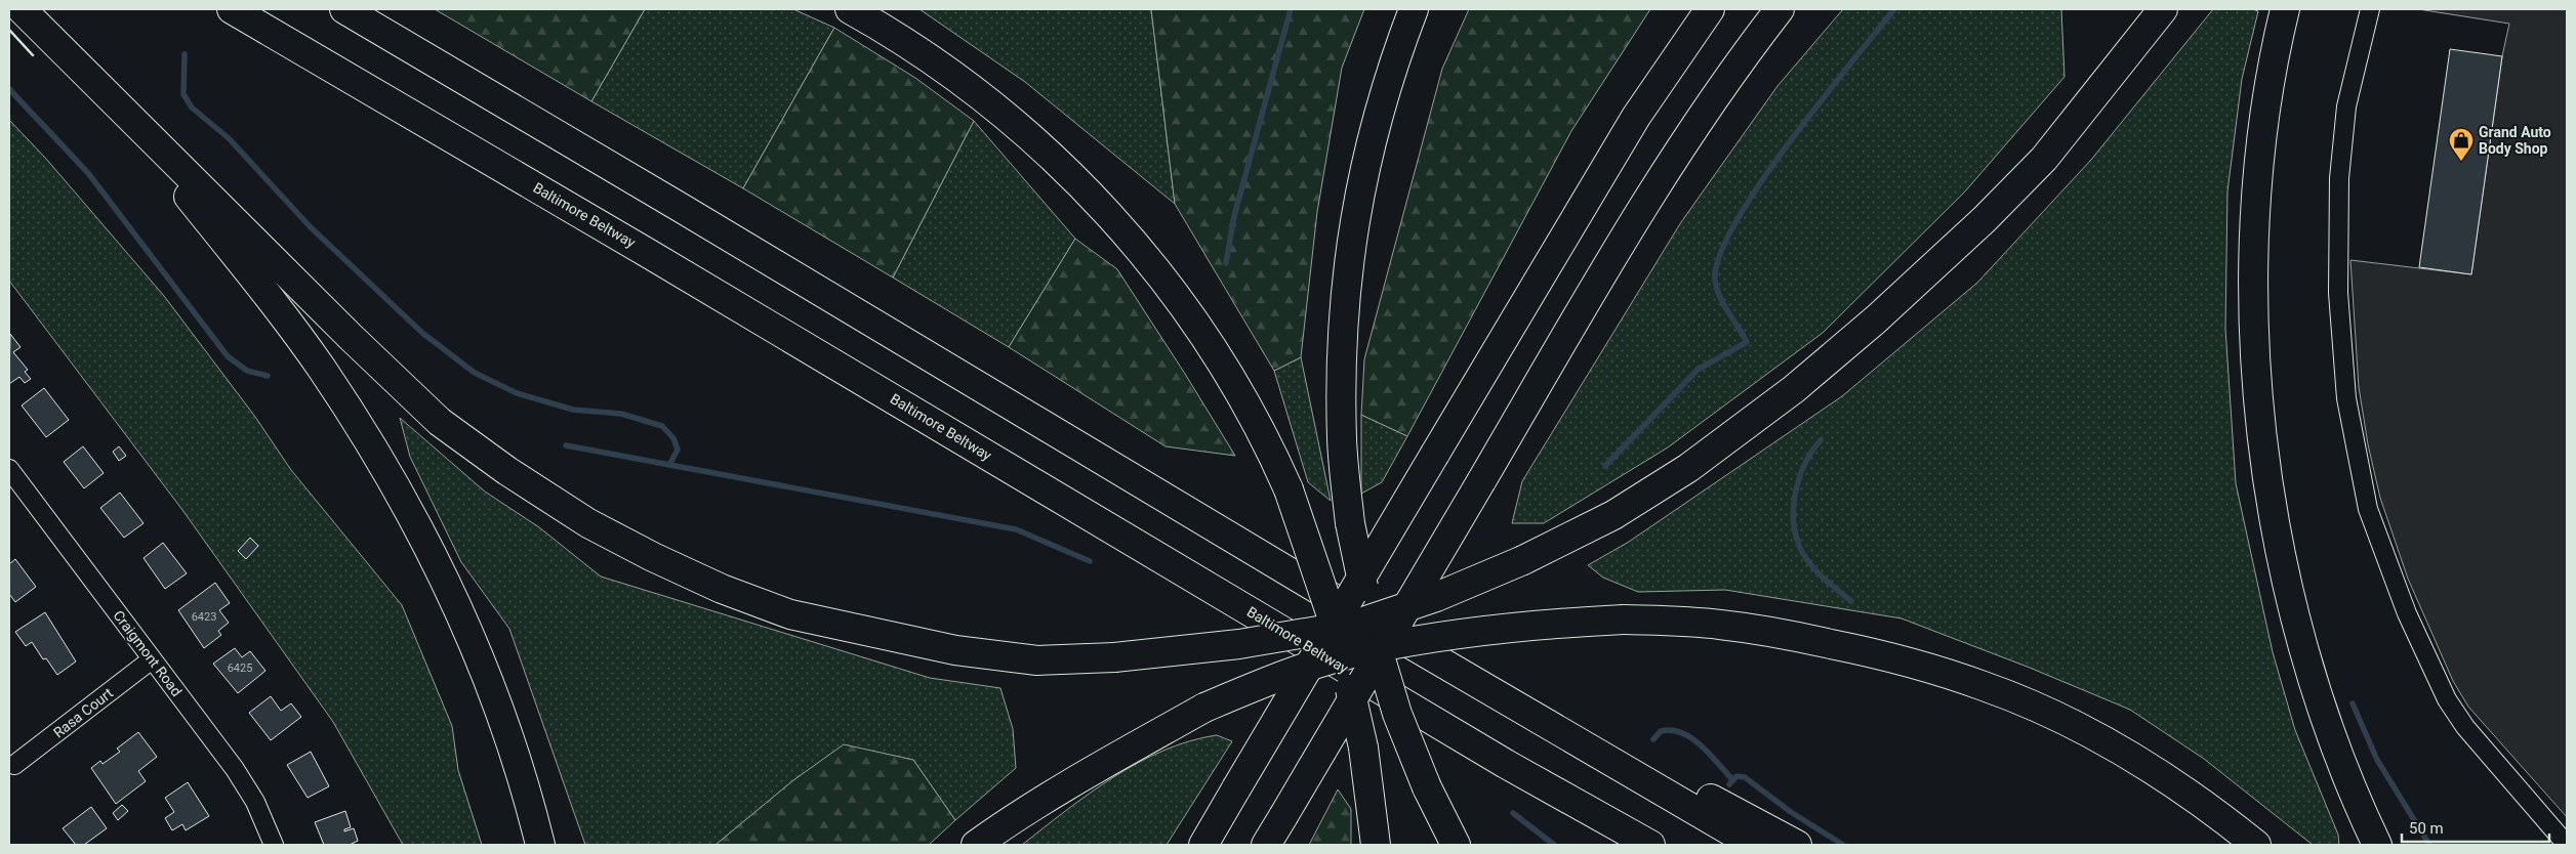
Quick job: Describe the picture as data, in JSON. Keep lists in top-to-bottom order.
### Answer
{
  "streets": {
    "highway": ["Baltimore Beltway"],
    "street": ["Craigmont Road", "Rasa Court"]
  },
  "crossings": [
    ["Craigmont Road", "Rasa Court"]
  ],
  "places": {
    "shop": ["Grand Auto Body Shop"]
  },
  "house_numbers": ["6423", "6425"],
  "scale_bar": "50 m"
}
